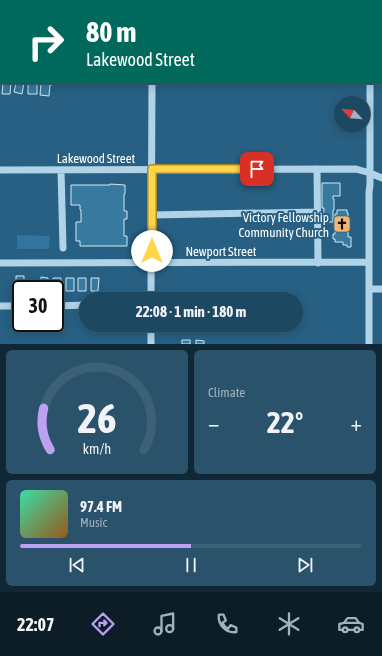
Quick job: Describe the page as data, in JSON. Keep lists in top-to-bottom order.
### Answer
{
  "streets": {
    "street": ["Lakewood Street", "Newport Street"]
  },
  "places": {
    "church": ["Victory Fellowship Community Church"]
  },
  "north": "top left",
  "page": {
    "turn": ["80 m", "Lakewood Street"],
    "limit": "30",
    "trip": "22:08 · 1 min · 180 m",
    "tile": "Climate",
    "heat": ["−", "22°", "+"],
    "song": ["97.4 FM", "Music"],
    "tabs": "22:07",
    "gauge": ["26", "km/h"]
  }
}
